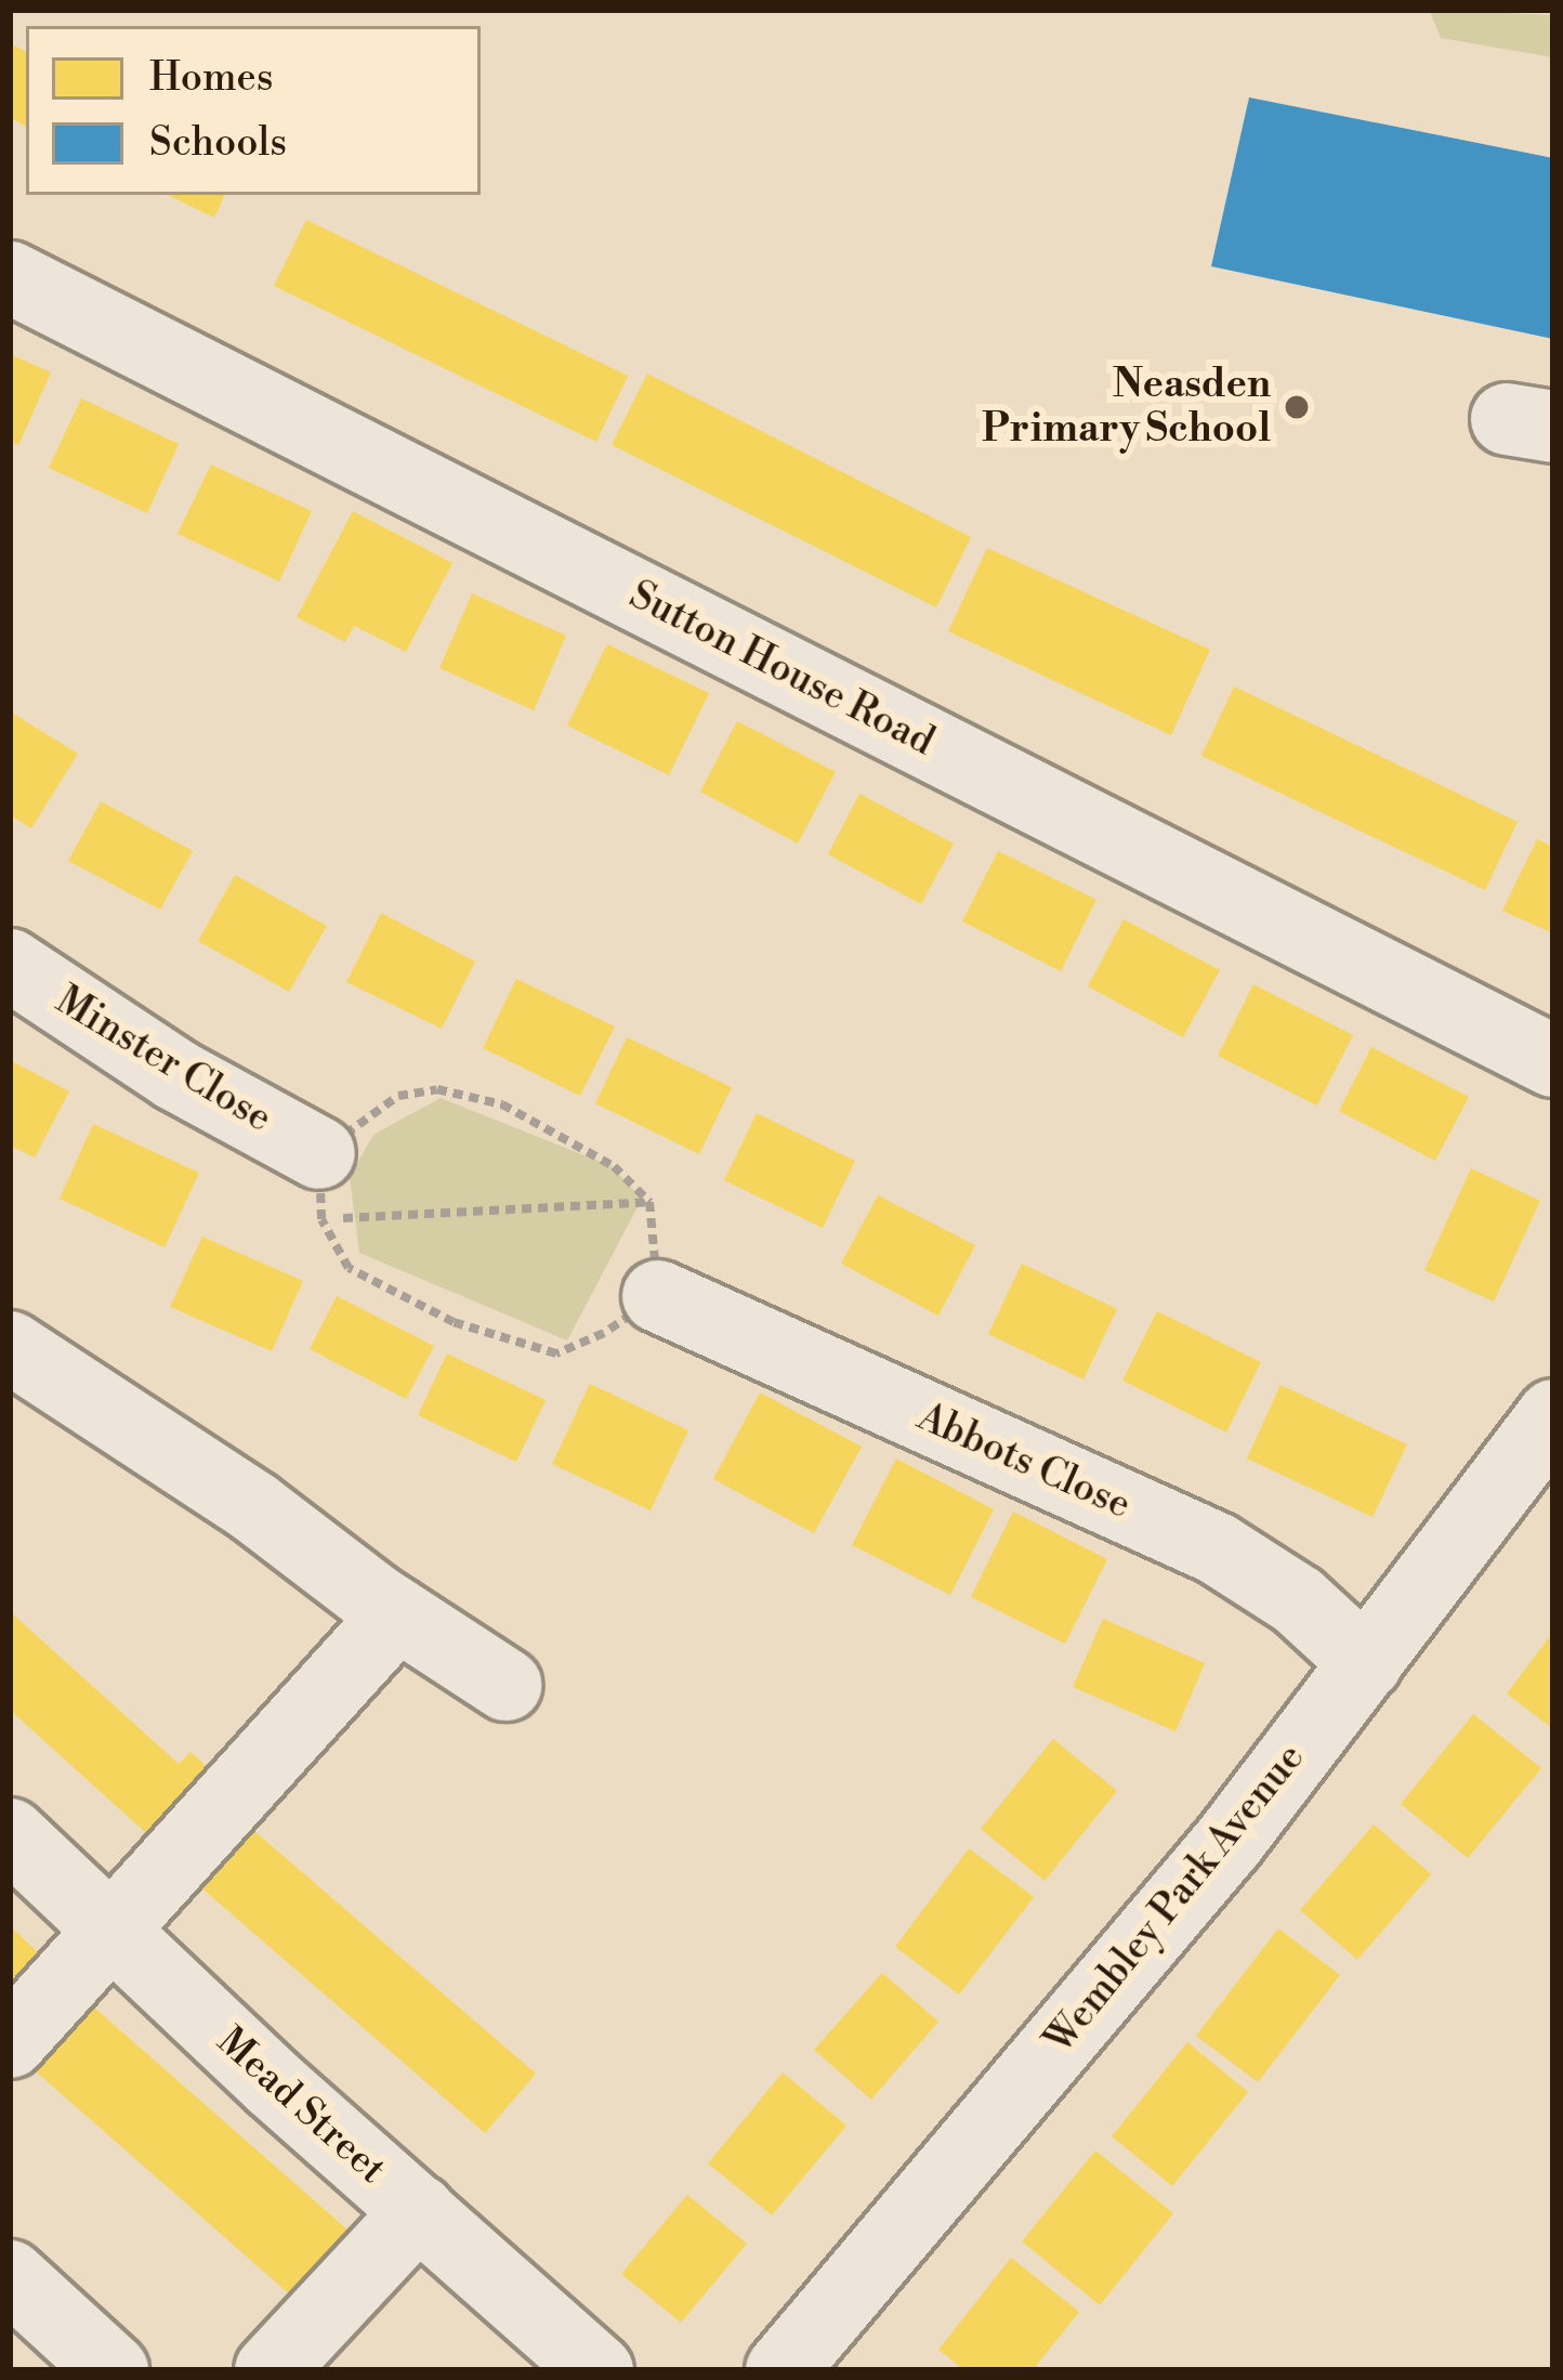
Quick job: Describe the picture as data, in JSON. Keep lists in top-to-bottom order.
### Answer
{
  "streets": {
    "street": [
      "Sutton House Road",
      "Minster Close",
      "Abbots Close",
      "Wembley Park Avenue",
      "Mead Street"
    ]
  },
  "crossings": [
    ["Abbots Close", "Wembley Park Avenue"]
  ],
  "places": ["Neasden Primary School"],
  "legend": ["Homes", "Schools"]
}
